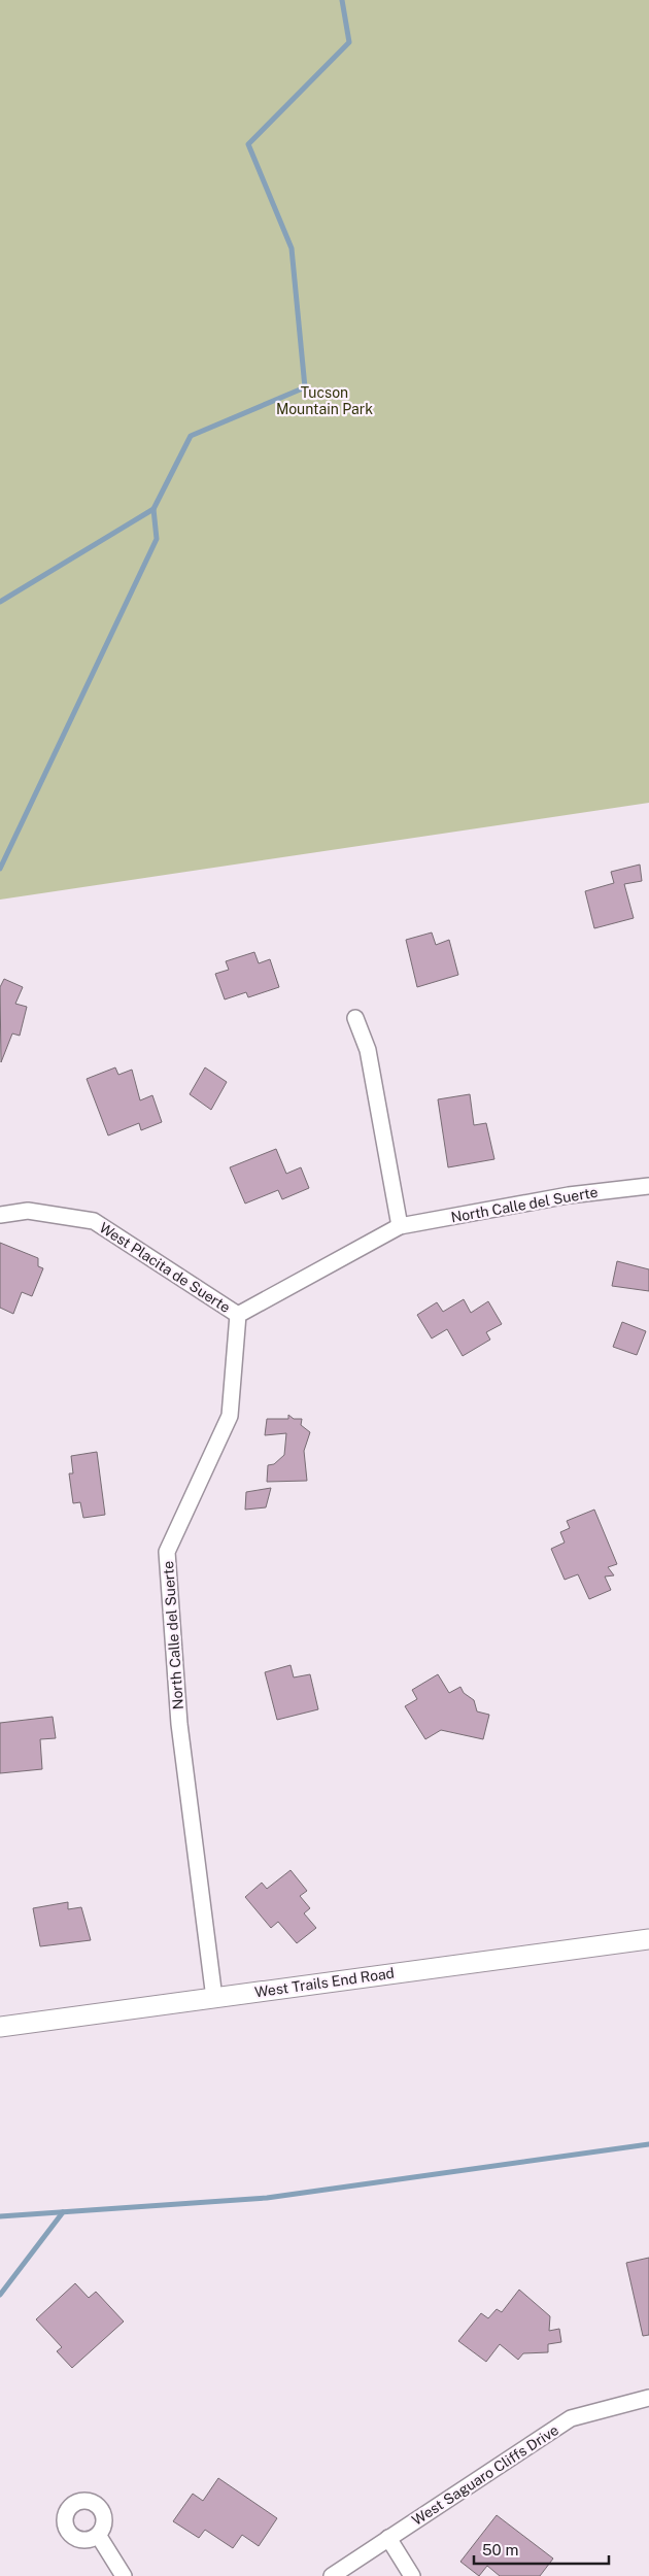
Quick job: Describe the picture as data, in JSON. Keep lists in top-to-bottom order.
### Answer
{
  "streets": {
    "street": [
      "North Calle del Suerte",
      "West Placita de Suerte",
      "West Trails End Road",
      "West Saguaro Cliffs Drive"
    ]
  },
  "crossings": [
    ["North Calle del Suerte", "West Placita de Suerte"],
    ["North Calle del Suerte", "West Trails End Road"]
  ],
  "parks": ["Tucson Mountain Park"],
  "scale_bar": "50 m"
}
